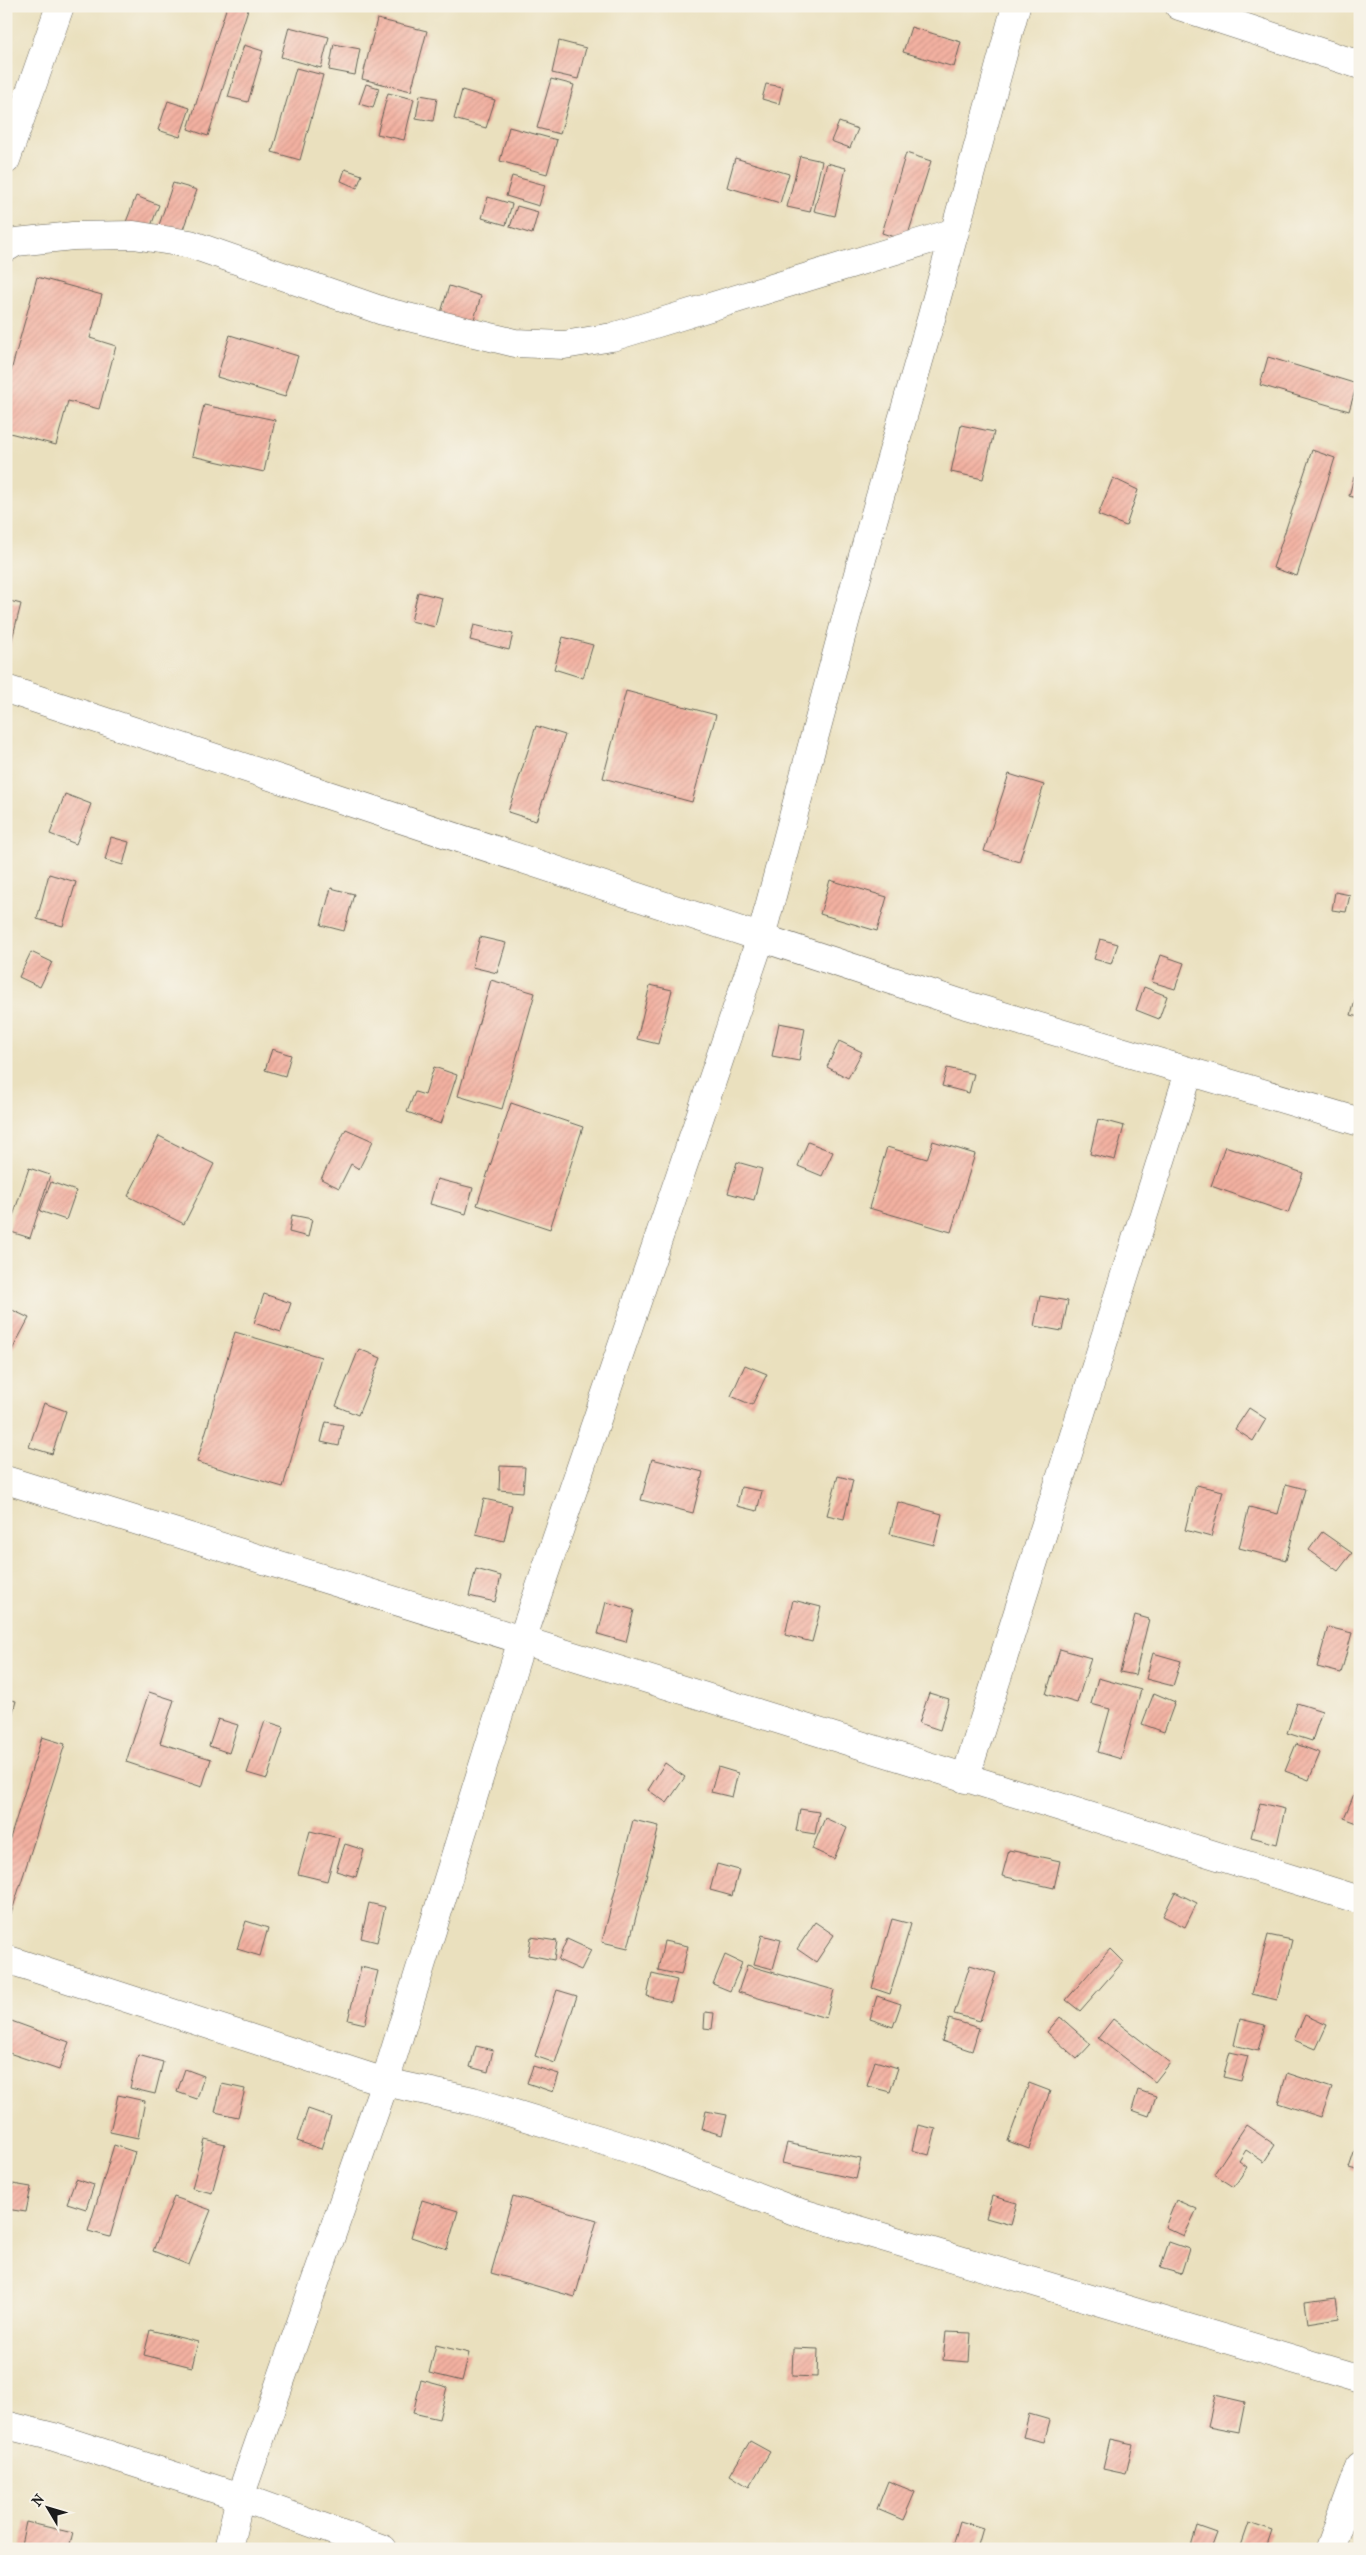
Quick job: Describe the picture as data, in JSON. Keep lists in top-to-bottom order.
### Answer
{
  "north": "top left"
}
